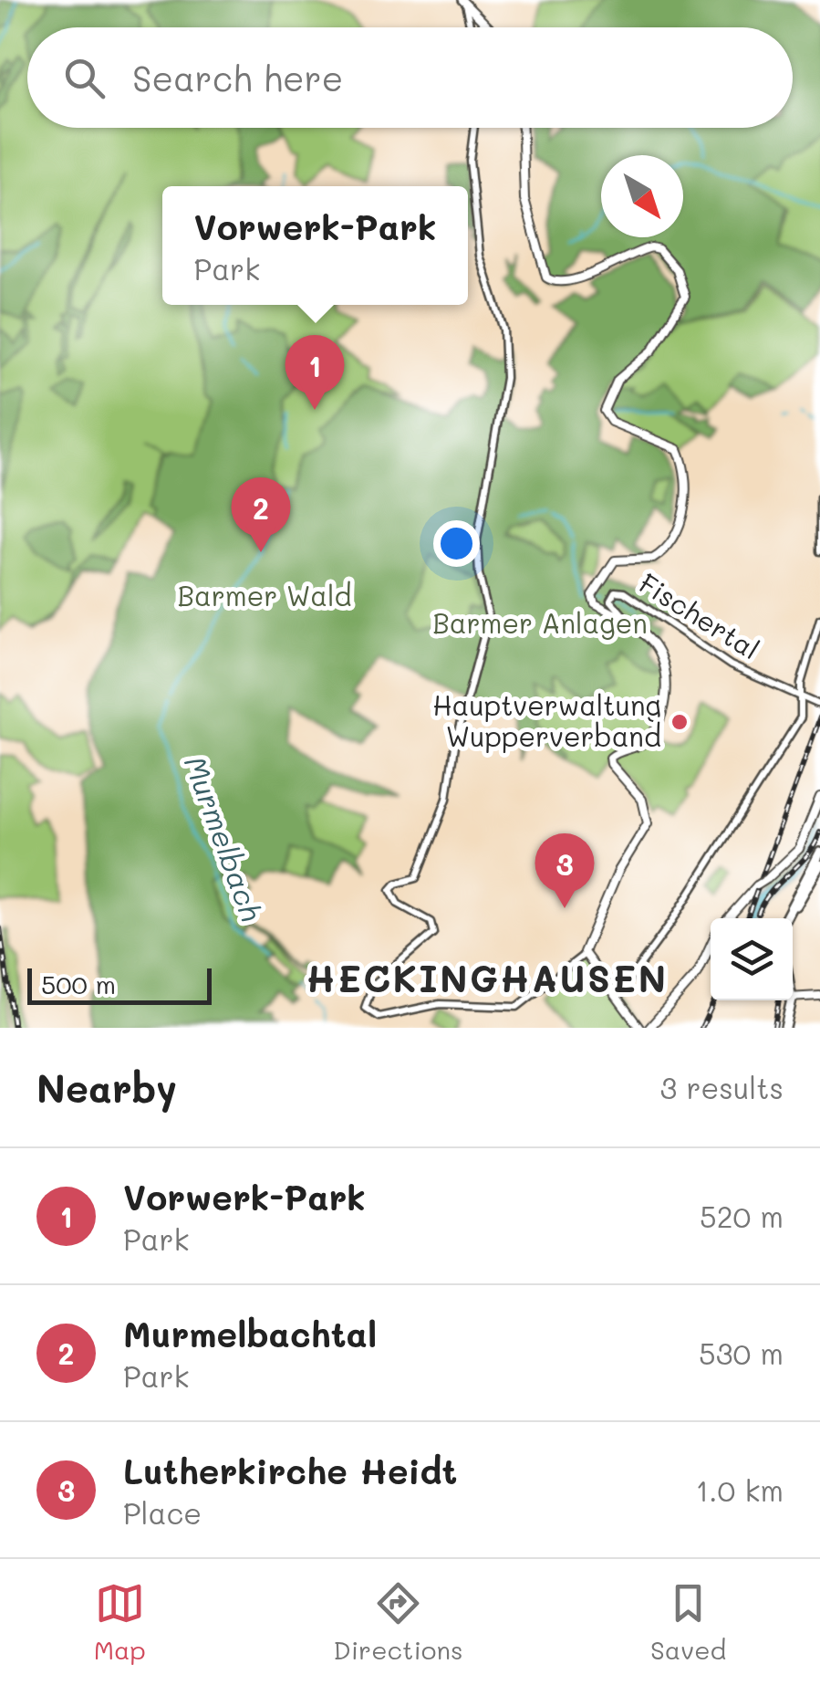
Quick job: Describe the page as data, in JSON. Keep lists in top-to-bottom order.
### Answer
{
  "streets": {
    "street": ["Fischertal"]
  },
  "districts": ["HECKINGHAUSEN"],
  "water": ["Murmelbach"],
  "parks": ["Barmer Wald", "Barmer Anlagen"],
  "places": ["Hauptverwaltung Wupperverband"],
  "scale_bar": "500 m",
  "north": "bottom right",
  "page": {
    "search": "Search here",
    "popup": ["Vorwerk-Park", "Park"],
    "pins": ["1", "2", "3"],
    "scale": "500 m",
    "heading": ["Nearby", "3 results"],
    "list": [
      {
        "mark": "1",
        "name": "Vorwerk-Park",
        "note": "Park",
        "value": "520 m"
      },
      {
        "mark": "2",
        "name": "Murmelbachtal",
        "note": "Park",
        "value": "530 m"
      },
      {
        "mark": "3",
        "name": "Lutherkirche Heidt",
        "note": "Place",
        "value": "1.0 km"
      }
    ],
    "nav": ["Map", "Directions", "Saved"]
  }
}
